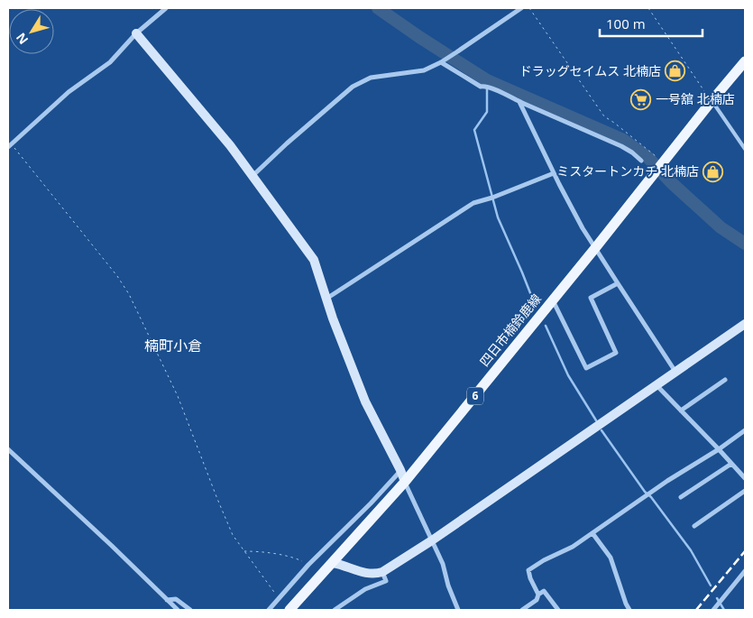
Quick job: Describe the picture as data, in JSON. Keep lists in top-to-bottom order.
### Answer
{
  "streets": {
    "main road": ["四日市楠鈴鹿線", "6"]
  },
  "districts": ["楠町小倉"],
  "places": {
    "shop": ["ドラッグセイムス 北楠店", "ミスタートンカチ 北楠店"],
    "supermarket": ["一号舘 北楠店"]
  },
  "scale_bar": "100 m",
  "north": "bottom left"
}
